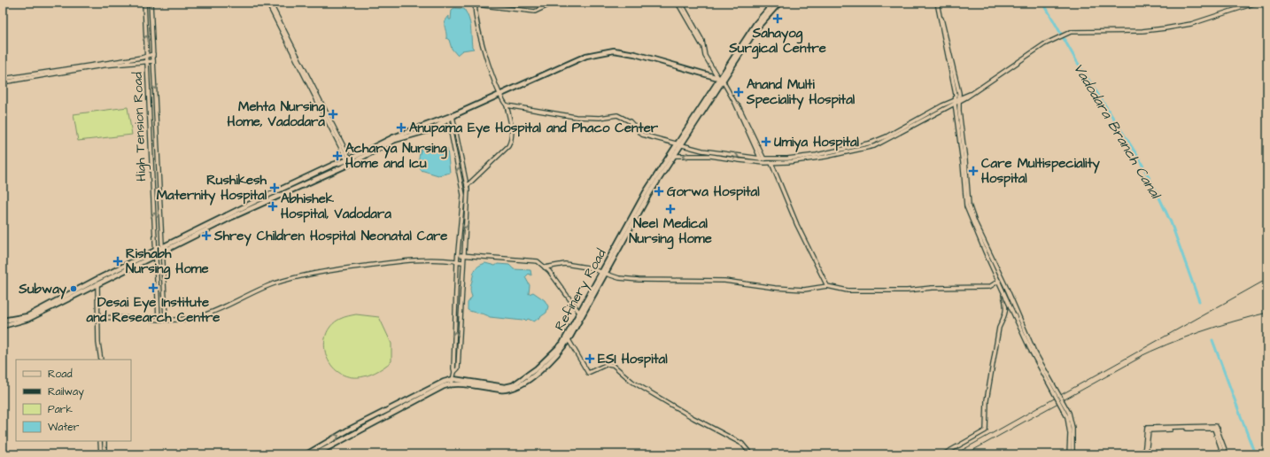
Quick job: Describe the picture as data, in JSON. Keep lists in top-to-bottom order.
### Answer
{
  "streets": {
    "main road": ["Refinery Road"],
    "street": ["High Tension Road"]
  },
  "water": ["Vadodara Branch Canal"],
  "places": {
    "health": [
      "Sahayog Surgical Centre",
      "Anand Multi Speciality Hospital",
      "Mehta Nursing Home, Vadodara",
      "Anupama Eye Hospital and Phaco Center",
      "Umiya Hospital",
      "Acharya Nursing Home and Icu",
      "Care Multispeciality Hospital",
      "Rushikesh Maternity Hospital",
      "Gorwa Hospital",
      "Abhishek Hospital, Vadodara",
      "Neel Medical Nursing Home",
      "Shrey Children Hospital Neonatal Care",
      "Rishabh Nursing Home",
      "Desai Eye Institute and Research Centre",
      "ESI Hospital"
    ],
    "other": ["Subway"]
  },
  "legend": [
    "Road",
    "Railway",
    "Park",
    "Water"
  ]
}
